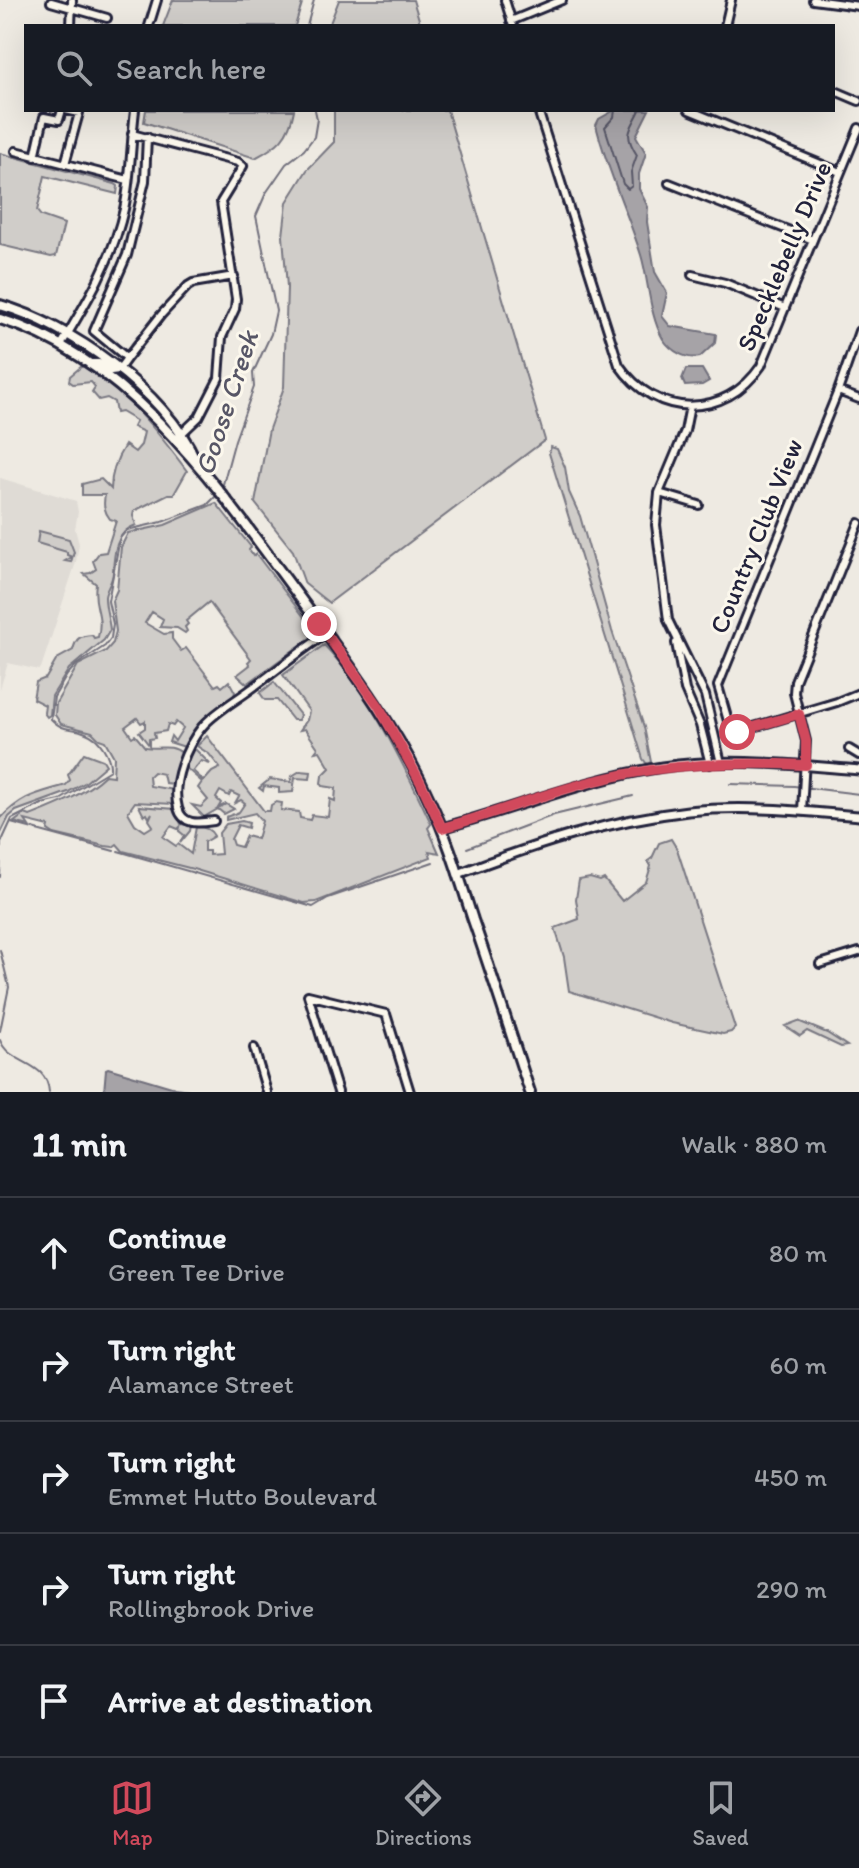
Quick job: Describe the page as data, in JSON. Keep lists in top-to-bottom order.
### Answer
{
  "streets": {
    "street": ["Specklebelly Drive", "Country Club View"]
  },
  "water": ["Goose Creek"],
  "page": {
    "search": "Search here",
    "heading": ["11 min", "Walk · 880 m"],
    "list": [
      ["Continue", "Green Tee Drive", "80 m"],
      ["Turn right", "Alamance Street", "60 m"],
      ["Turn right", "Emmet Hutto Boulevard", "450 m"],
      ["Turn right", "Rollingbrook Drive", "290 m"],
      "Arrive at destination"
    ],
    "nav": ["Map", "Directions", "Saved"]
  }
}
